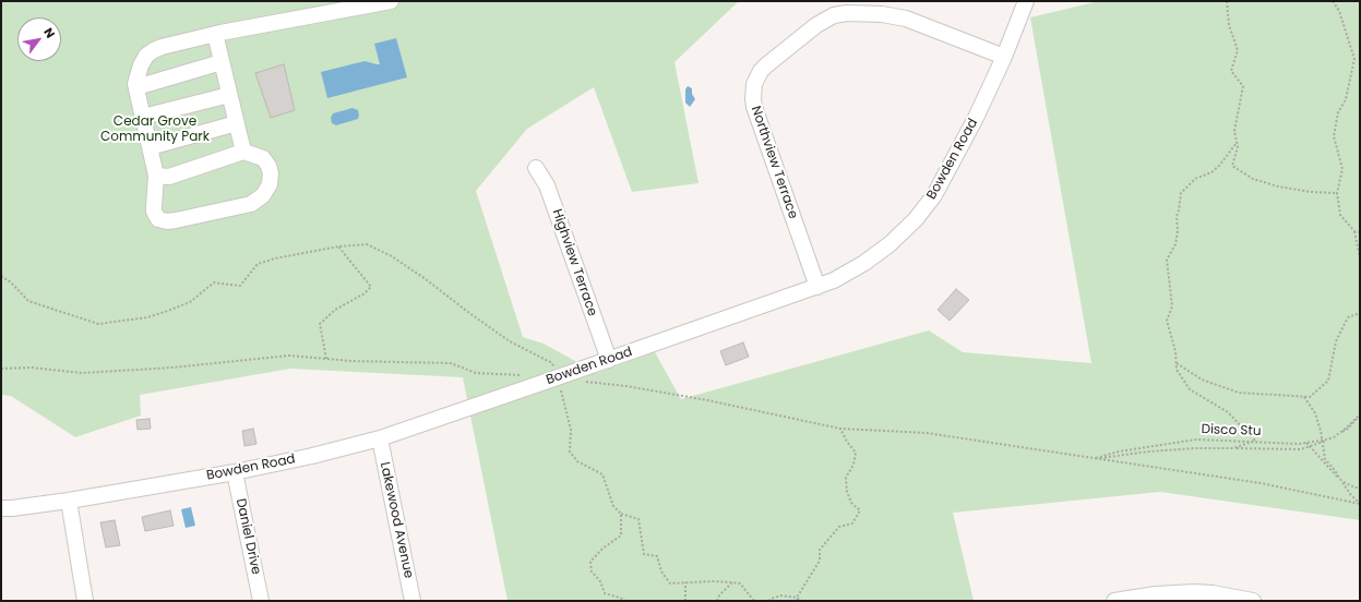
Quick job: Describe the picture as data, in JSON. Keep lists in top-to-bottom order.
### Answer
{
  "streets": {
    "street": [
      "Bowden Road",
      "Northview Terrace",
      "Highview Terrace",
      "Lakewood Avenue",
      "Daniel Drive"
    ],
    "path": ["Disco Stu"]
  },
  "crossings": [
    ["Bowden Road", "Northview Terrace"],
    ["Bowden Road", "Highview Terrace"],
    ["Bowden Road", "Lakewood Avenue"],
    ["Bowden Road", "Daniel Drive"]
  ],
  "parks": ["Cedar Grove Community Park"],
  "north": "top right"
}
